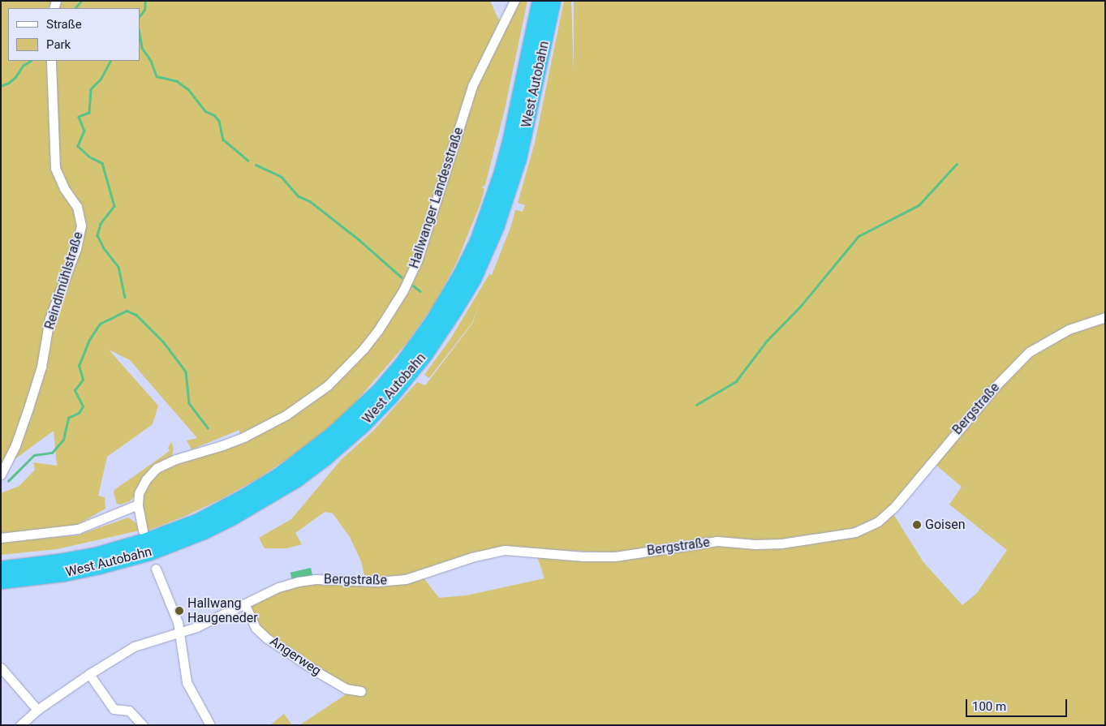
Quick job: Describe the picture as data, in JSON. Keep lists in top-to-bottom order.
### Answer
{
  "streets": {
    "highway": ["West Autobahn"],
    "street": [
      "Hallwanger Landesstraße",
      "Reindlmühlstraße",
      "Bergstraße",
      "Angerweg"
    ]
  },
  "crossings": [
    ["Bergstraße", "Angerweg"]
  ],
  "places": ["Goisen", "Hallwang Haugeneder"],
  "legend": ["Straße", "Park"],
  "scale_bar": "100 m"
}
